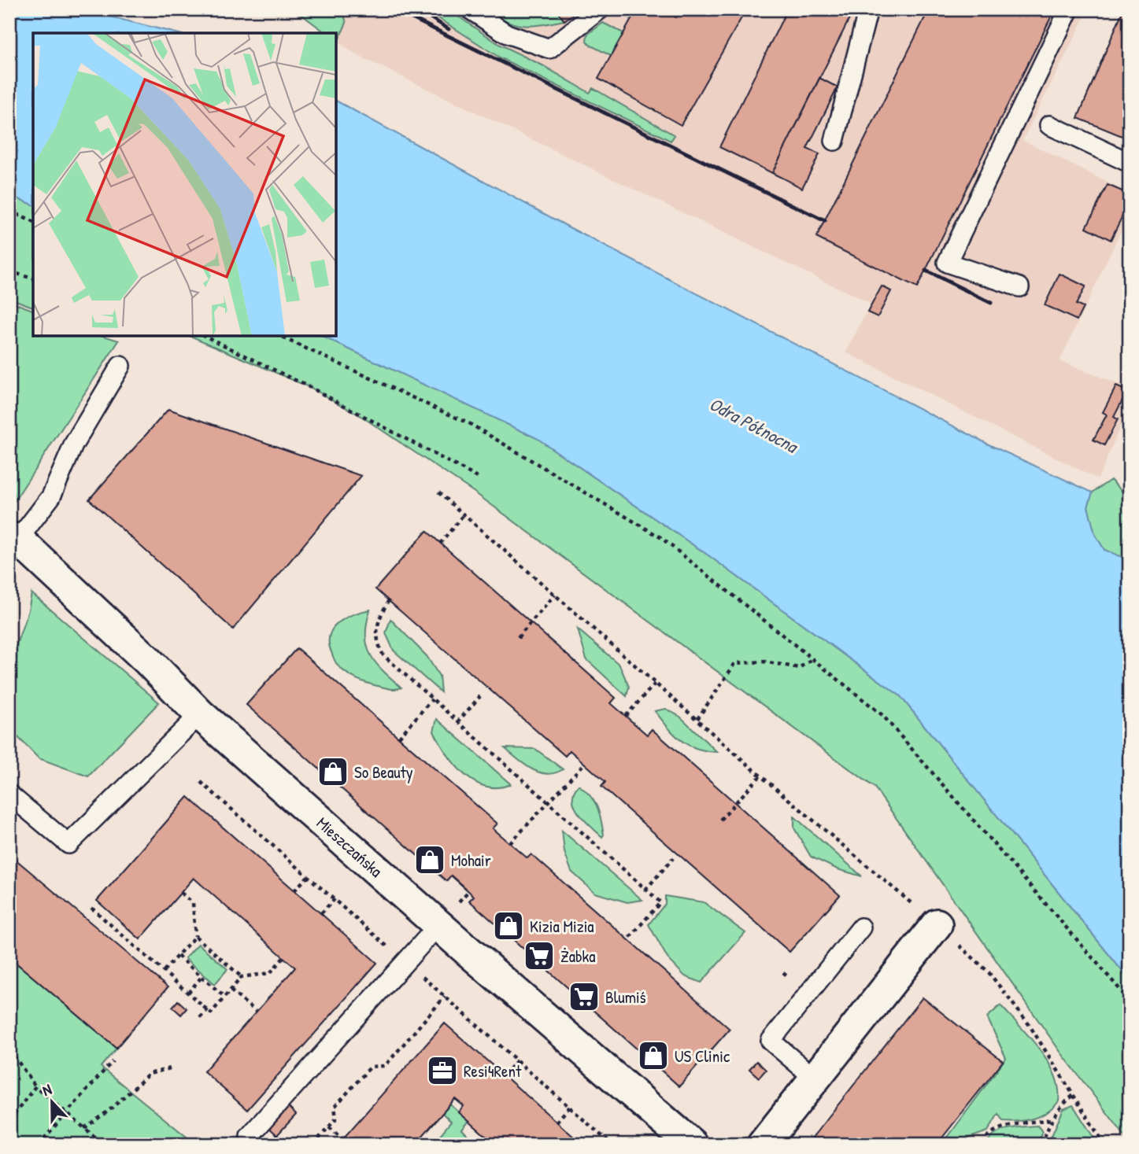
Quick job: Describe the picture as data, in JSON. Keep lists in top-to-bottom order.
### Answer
{
  "streets": {
    "street": ["Mieszczańska"]
  },
  "water": ["Odra Północna"],
  "places": {
    "shop": [
      "So Beauty",
      "Mohair",
      "Kizia Mizia",
      "US Clinic"
    ],
    "supermarket": ["Żabka", "Blumiś"],
    "office": ["Resi4Rent"]
  },
  "north": "top"
}
